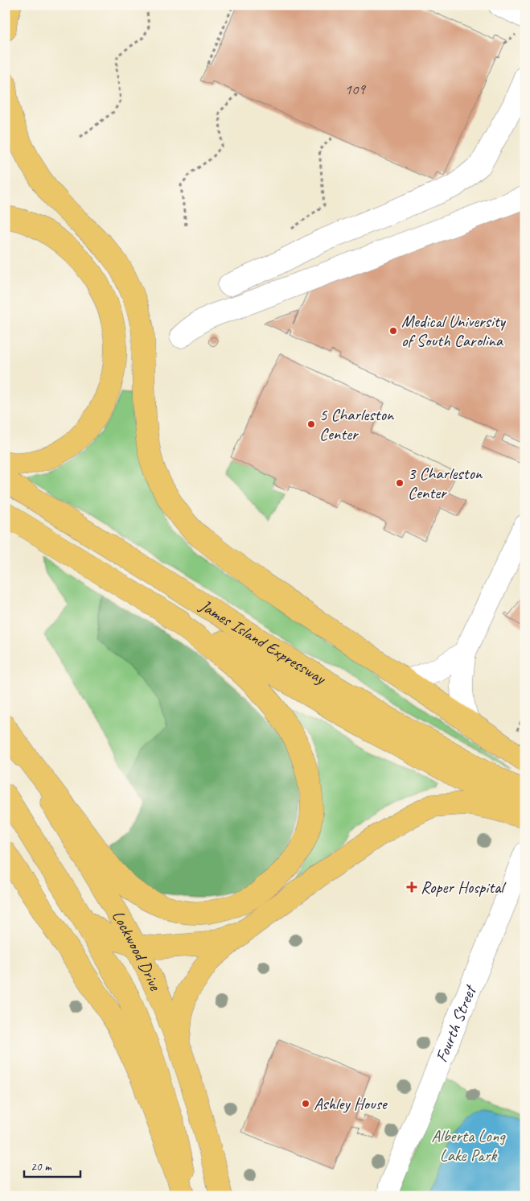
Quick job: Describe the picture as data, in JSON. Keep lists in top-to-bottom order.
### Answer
{
  "streets": {
    "main road": ["James Island Expressway", "Lockwood Drive"],
    "street": ["Fourth Street"]
  },
  "parks": ["Alberta Long Lake Park"],
  "places": {
    "other": [
      "Medical University of South Carolina",
      "5 Charleston Center",
      "3 Charleston Center",
      "Ashley House"
    ],
    "health": ["Roper Hospital"]
  },
  "house_numbers": ["109"],
  "scale_bar": "20 m"
}
